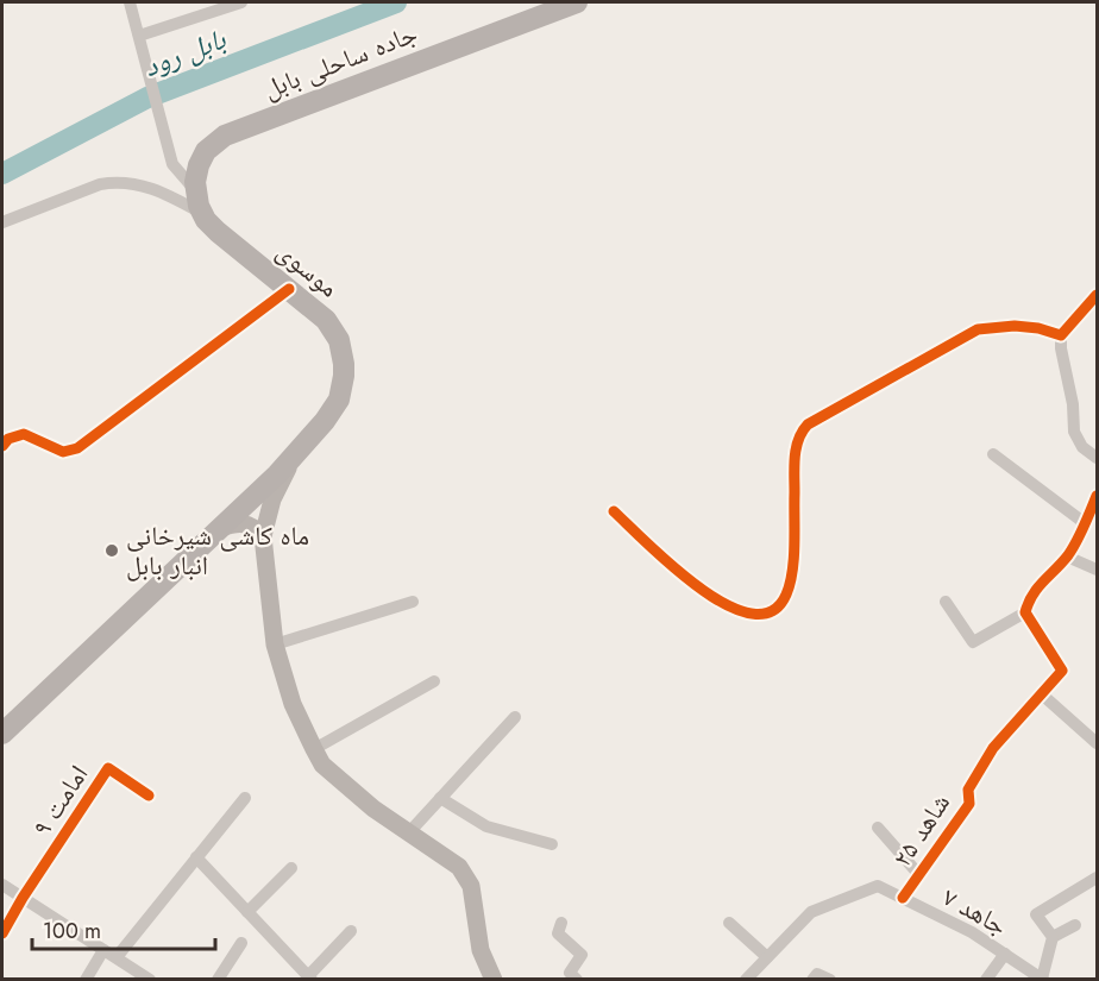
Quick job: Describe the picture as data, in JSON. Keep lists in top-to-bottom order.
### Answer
{
  "streets": {
    "main road": ["جاده ساحلی بابل", "موسوی"],
    "street": ["امامت ۹", "شاهد ۲۵", "جاهد ۷"]
  },
  "crossings": [
    ["جاده ساحلی بابل", "موسوی"],
    ["شاهد ۲۵", "جاهد ۷"]
  ],
  "water": ["بابل رود"],
  "places": ["ماه کاشی شیرخانی انبار بابل"],
  "scale_bar": "100 m"
}
